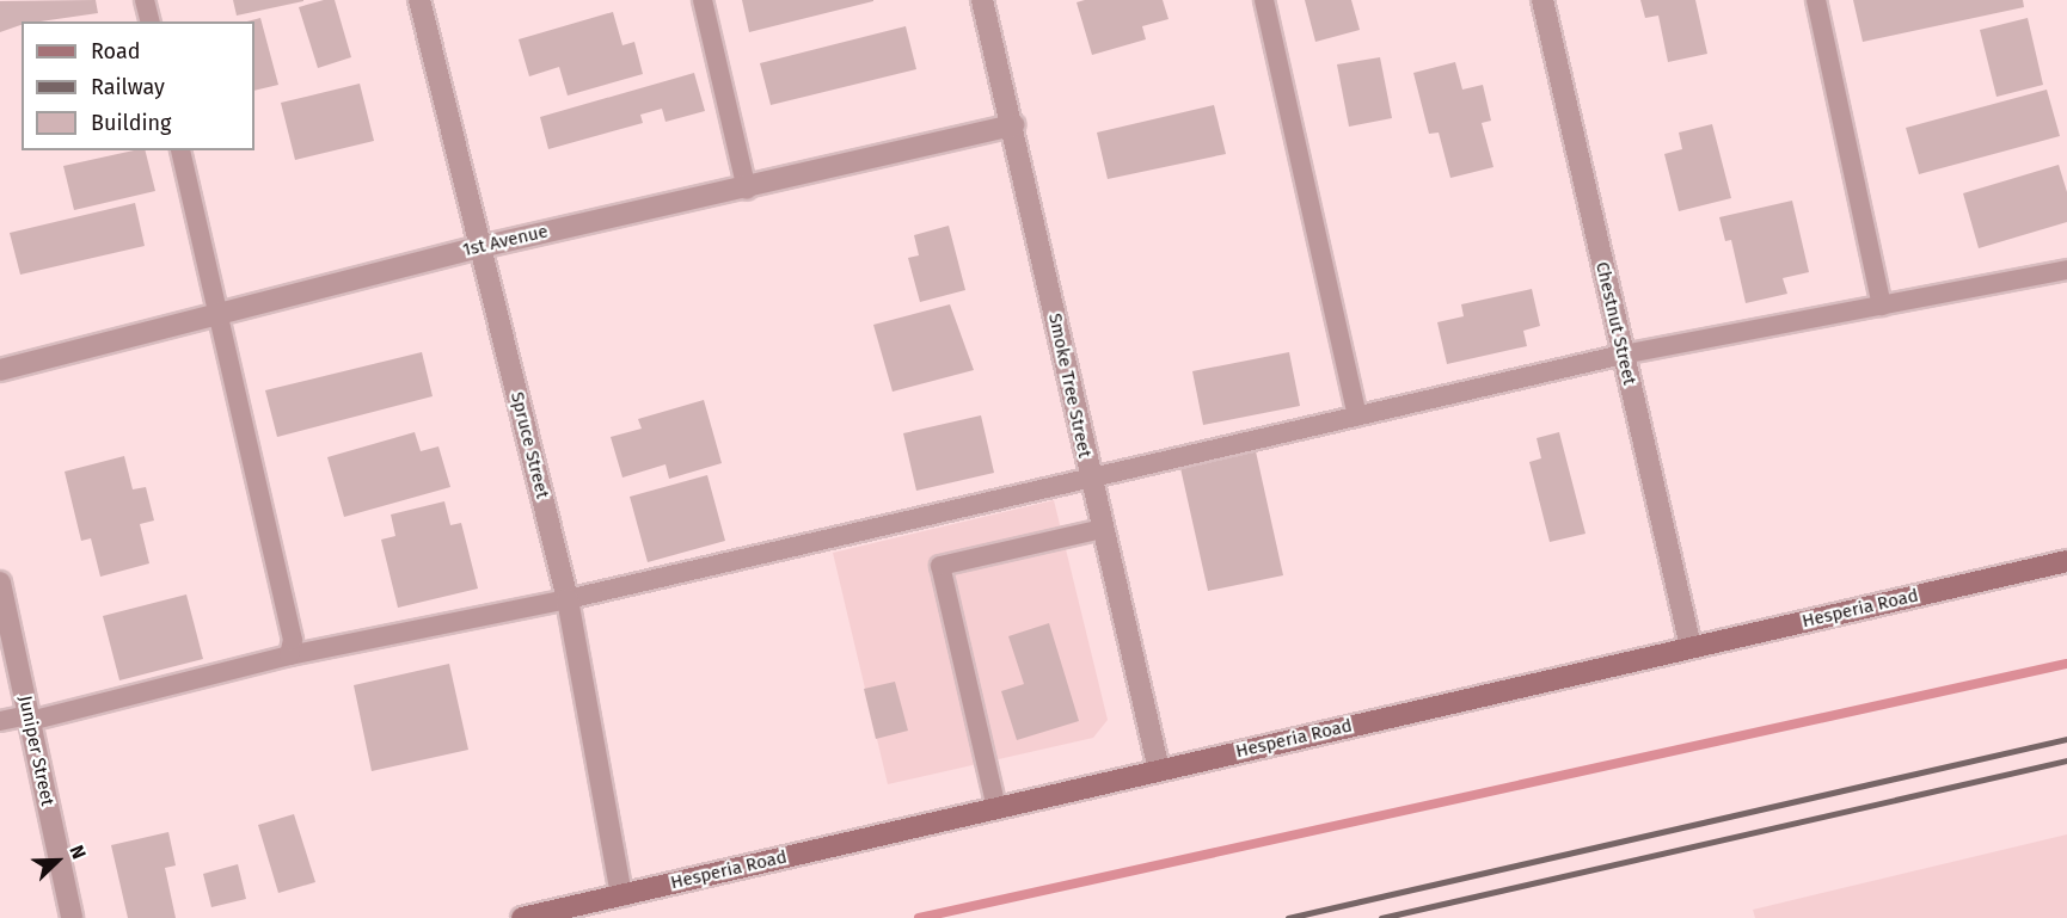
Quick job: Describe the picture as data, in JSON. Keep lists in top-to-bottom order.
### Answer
{
  "streets": {
    "main road": ["Hesperia Road"],
    "street": [
      "1st Avenue",
      "Chestnut Street",
      "Smoke Tree Street",
      "Spruce Street",
      "Juniper Street"
    ]
  },
  "crossings": [
    ["1st Avenue", "Smoke Tree Street"],
    ["1st Avenue", "Spruce Street"],
    ["Chestnut Street", "Hesperia Road"],
    ["Smoke Tree Street", "Hesperia Road"],
    ["Spruce Street", "Hesperia Road"]
  ],
  "legend": ["Road", "Railway", "Building"],
  "north": "top right"
}
